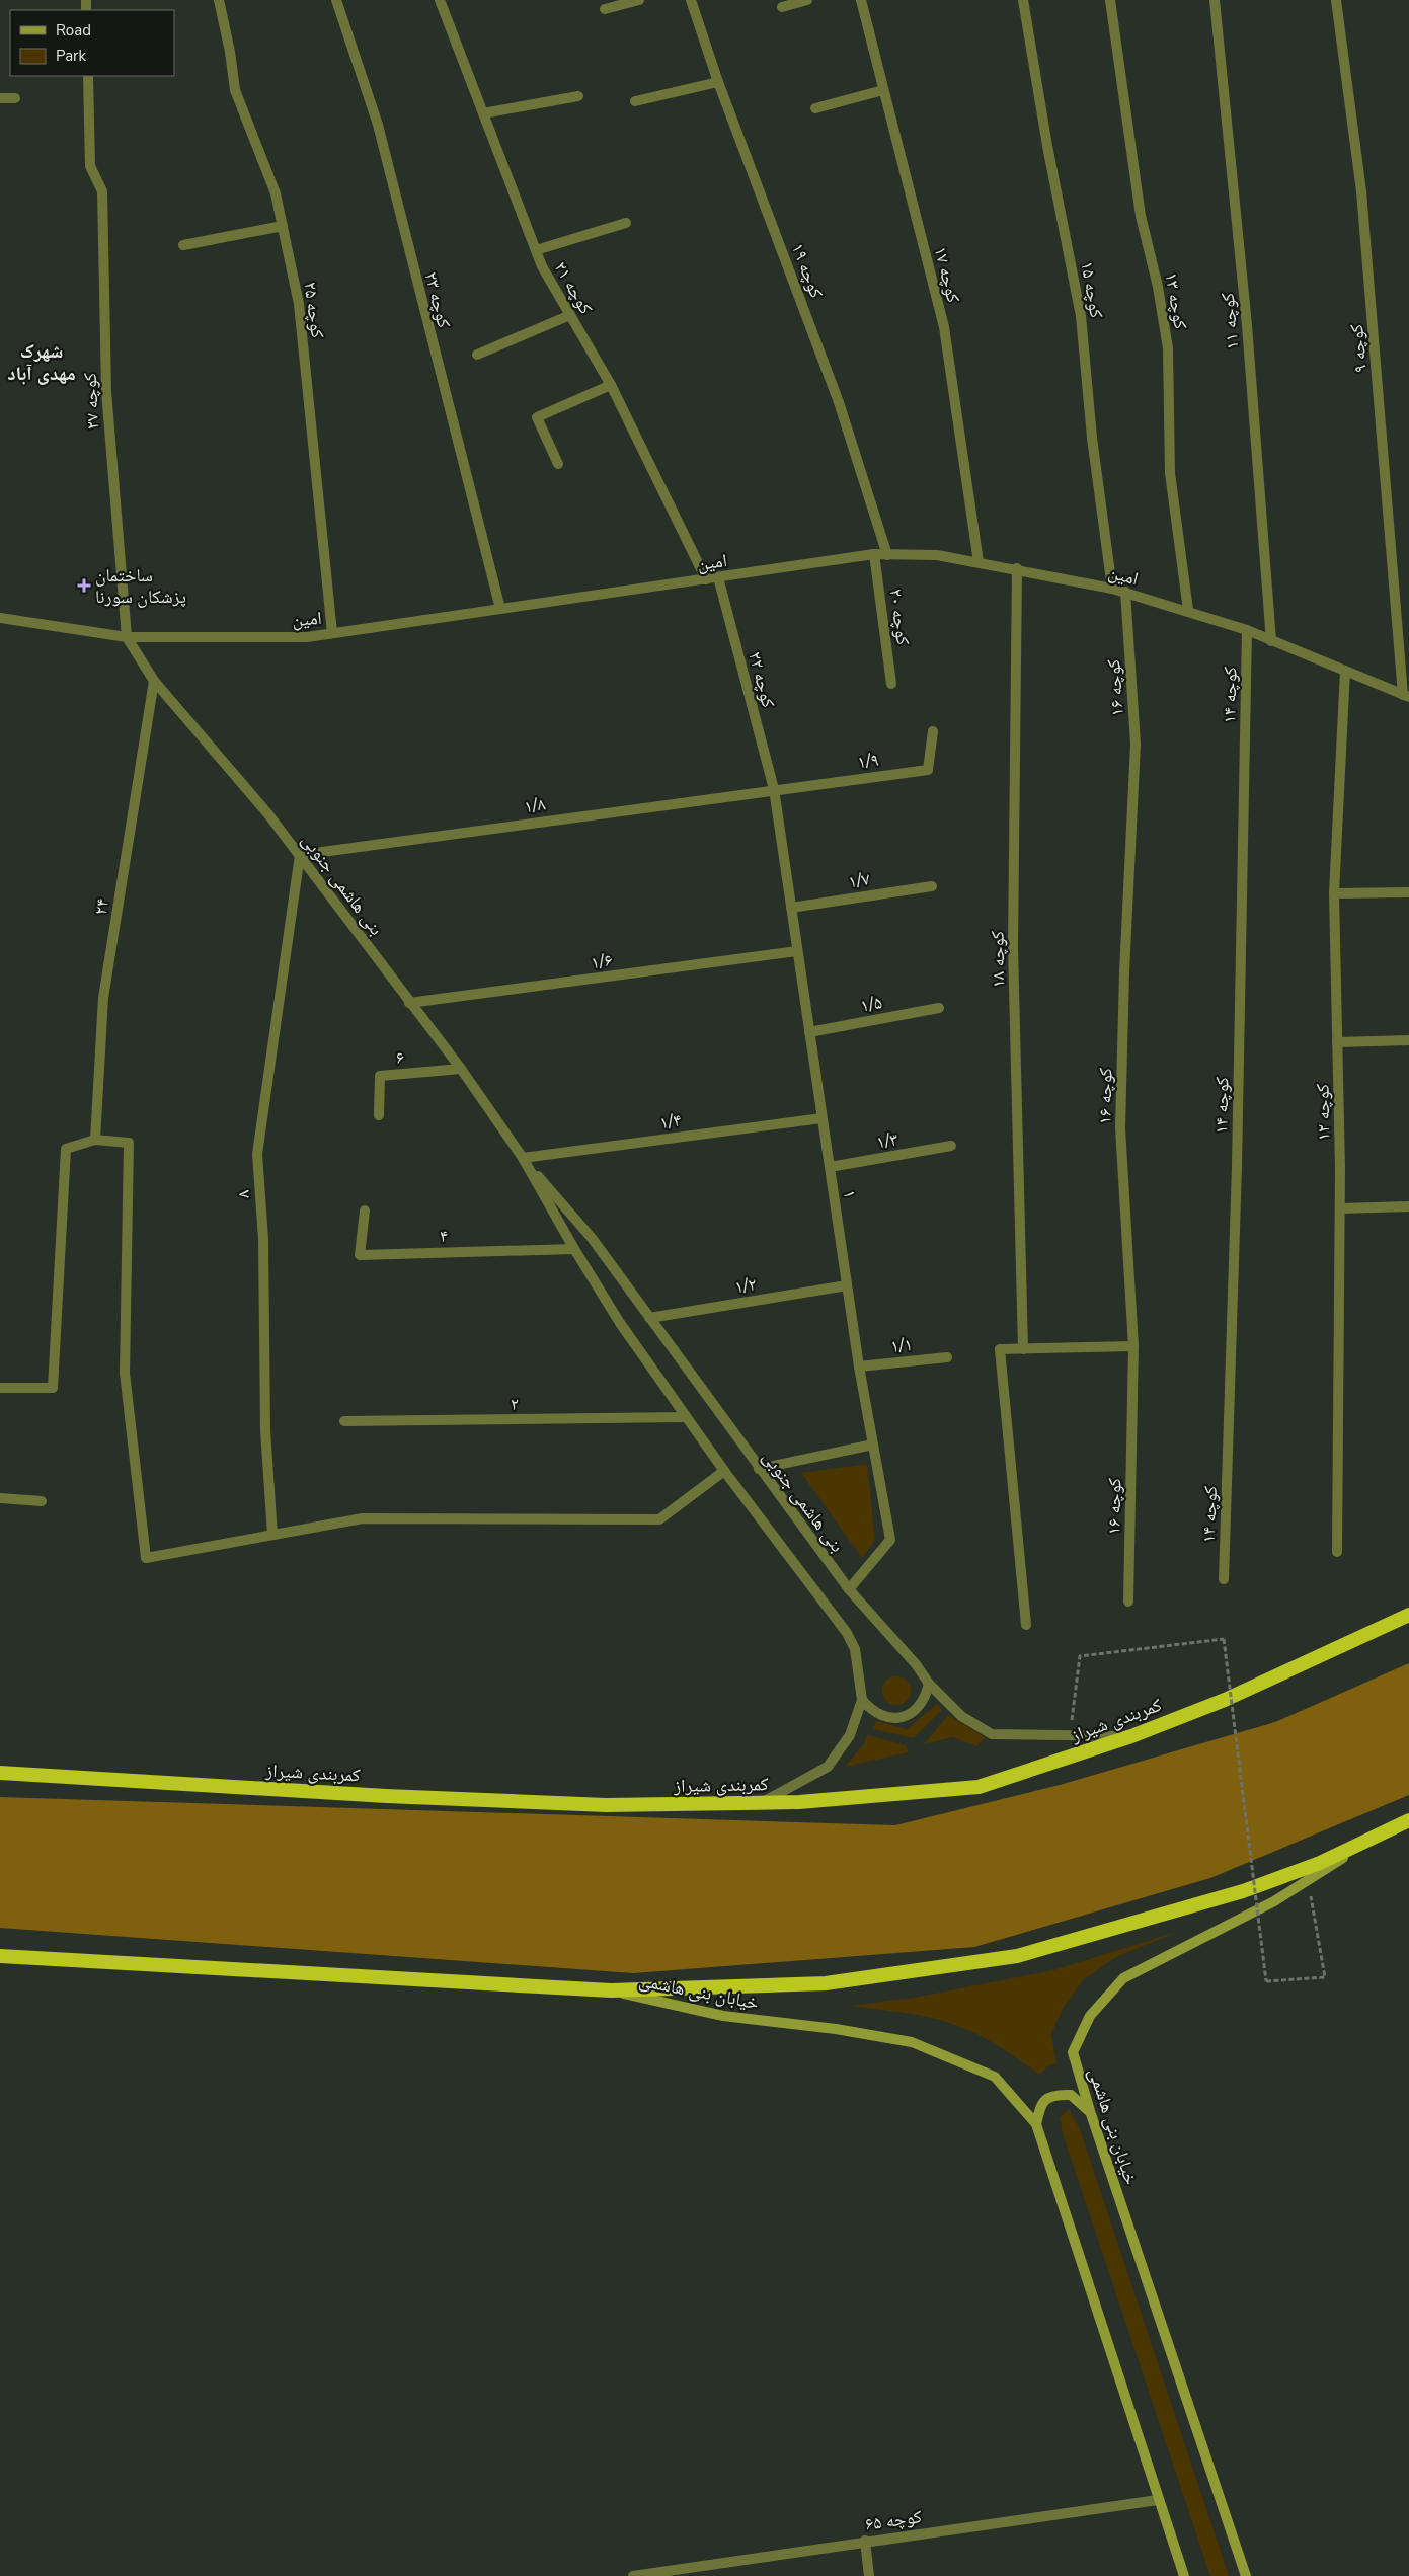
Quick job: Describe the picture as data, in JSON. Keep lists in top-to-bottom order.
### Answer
{
  "streets": {
    "highway": ["کمربندی شیراز"],
    "main road": ["خیابان بنی هاشمی"],
    "street": [
      "کوچه ۱۹",
      "کوچه ۱۷",
      "کوچه ۲۱",
      "کوچه ۱۵",
      "کوچه ۲۳",
      "کوچه ۱۳",
      "کوچه ۲۵",
      "کوچه ۱۱",
      "کوچه ۹",
      "کوچه ۲۷",
      "امین",
      "کوچه ۲۰",
      "کوچه ۲۲",
      "کوچه ۱۶",
      "کوچه ۱۴",
      "۱/۹",
      "۱/۸",
      "۱/۷",
      "بنی هاشمی جنوبی",
      "۲۴",
      "کوچه ۱۸",
      "۱/۶",
      "۱/۵",
      "۶",
      "کوچه ۱۲",
      "۱/۴",
      "۱/۳",
      "۸",
      "۱",
      "۴",
      "۱/۲",
      "۱/۱",
      "۲",
      "کوچه ۶۵"
    ]
  },
  "crossings": [
    ["کوچه ۱۹", "امین"],
    ["کوچه ۱۷", "امین"],
    ["کوچه ۲۱", "امین"],
    ["کوچه ۱۵", "امین"],
    ["کوچه ۲۳", "امین"],
    ["کوچه ۱۳", "امین"],
    ["کوچه ۲۵", "امین"],
    ["کوچه ۱۱", "امین"],
    ["کوچه ۹", "امین"],
    ["کوچه ۲۷", "امین"],
    ["کوچه ۲۷", "بنی هاشمی جنوبی"],
    ["امین", "کوچه ۲۰"],
    ["امین", "کوچه ۲۲"],
    ["امین", "کوچه ۱۶"],
    ["امین", "کوچه ۱۴"],
    ["امین", "بنی هاشمی جنوبی"],
    ["امین", "کوچه ۱۸"],
    ["امین", "کوچه ۱۲"],
    ["کوچه ۲۲", "۱/۹"],
    ["کوچه ۲۲", "۱/۸"],
    ["کوچه ۲۲", "۱"],
    ["۱/۹", "۱/۸"],
    ["۱/۹", "۱"],
    ["۱/۸", "بنی هاشمی جنوبی"],
    ["۱/۸", "۸"],
    ["۱/۸", "۱"],
    ["۱/۷", "۱"],
    ["بنی هاشمی جنوبی", "۲۴"],
    ["بنی هاشمی جنوبی", "۱/۶"],
    ["بنی هاشمی جنوبی", "۶"],
    ["بنی هاشمی جنوبی", "۱/۴"],
    ["بنی هاشمی جنوبی", "۸"],
    ["بنی هاشمی جنوبی", "۱"],
    ["بنی هاشمی جنوبی", "۴"],
    ["بنی هاشمی جنوبی", "۱/۲"],
    ["بنی هاشمی جنوبی", "۲"],
    ["بنی هاشمی جنوبی", "کمربندی شیراز"],
    ["۱/۶", "۱"],
    ["۱/۵", "۱"],
    ["۱/۴", "۱"],
    ["۱/۳", "۱"],
    ["۱", "۱/۲"],
    ["۱", "۱/۱"],
    ["خیابان بنی هاشمی", "کوچه ۶۵"]
  ],
  "districts": ["شهرک مهدی آباد"],
  "places": {
    "health": ["ساختمان پزشکان سورنا"]
  },
  "legend": ["Road", "Park"]
}
